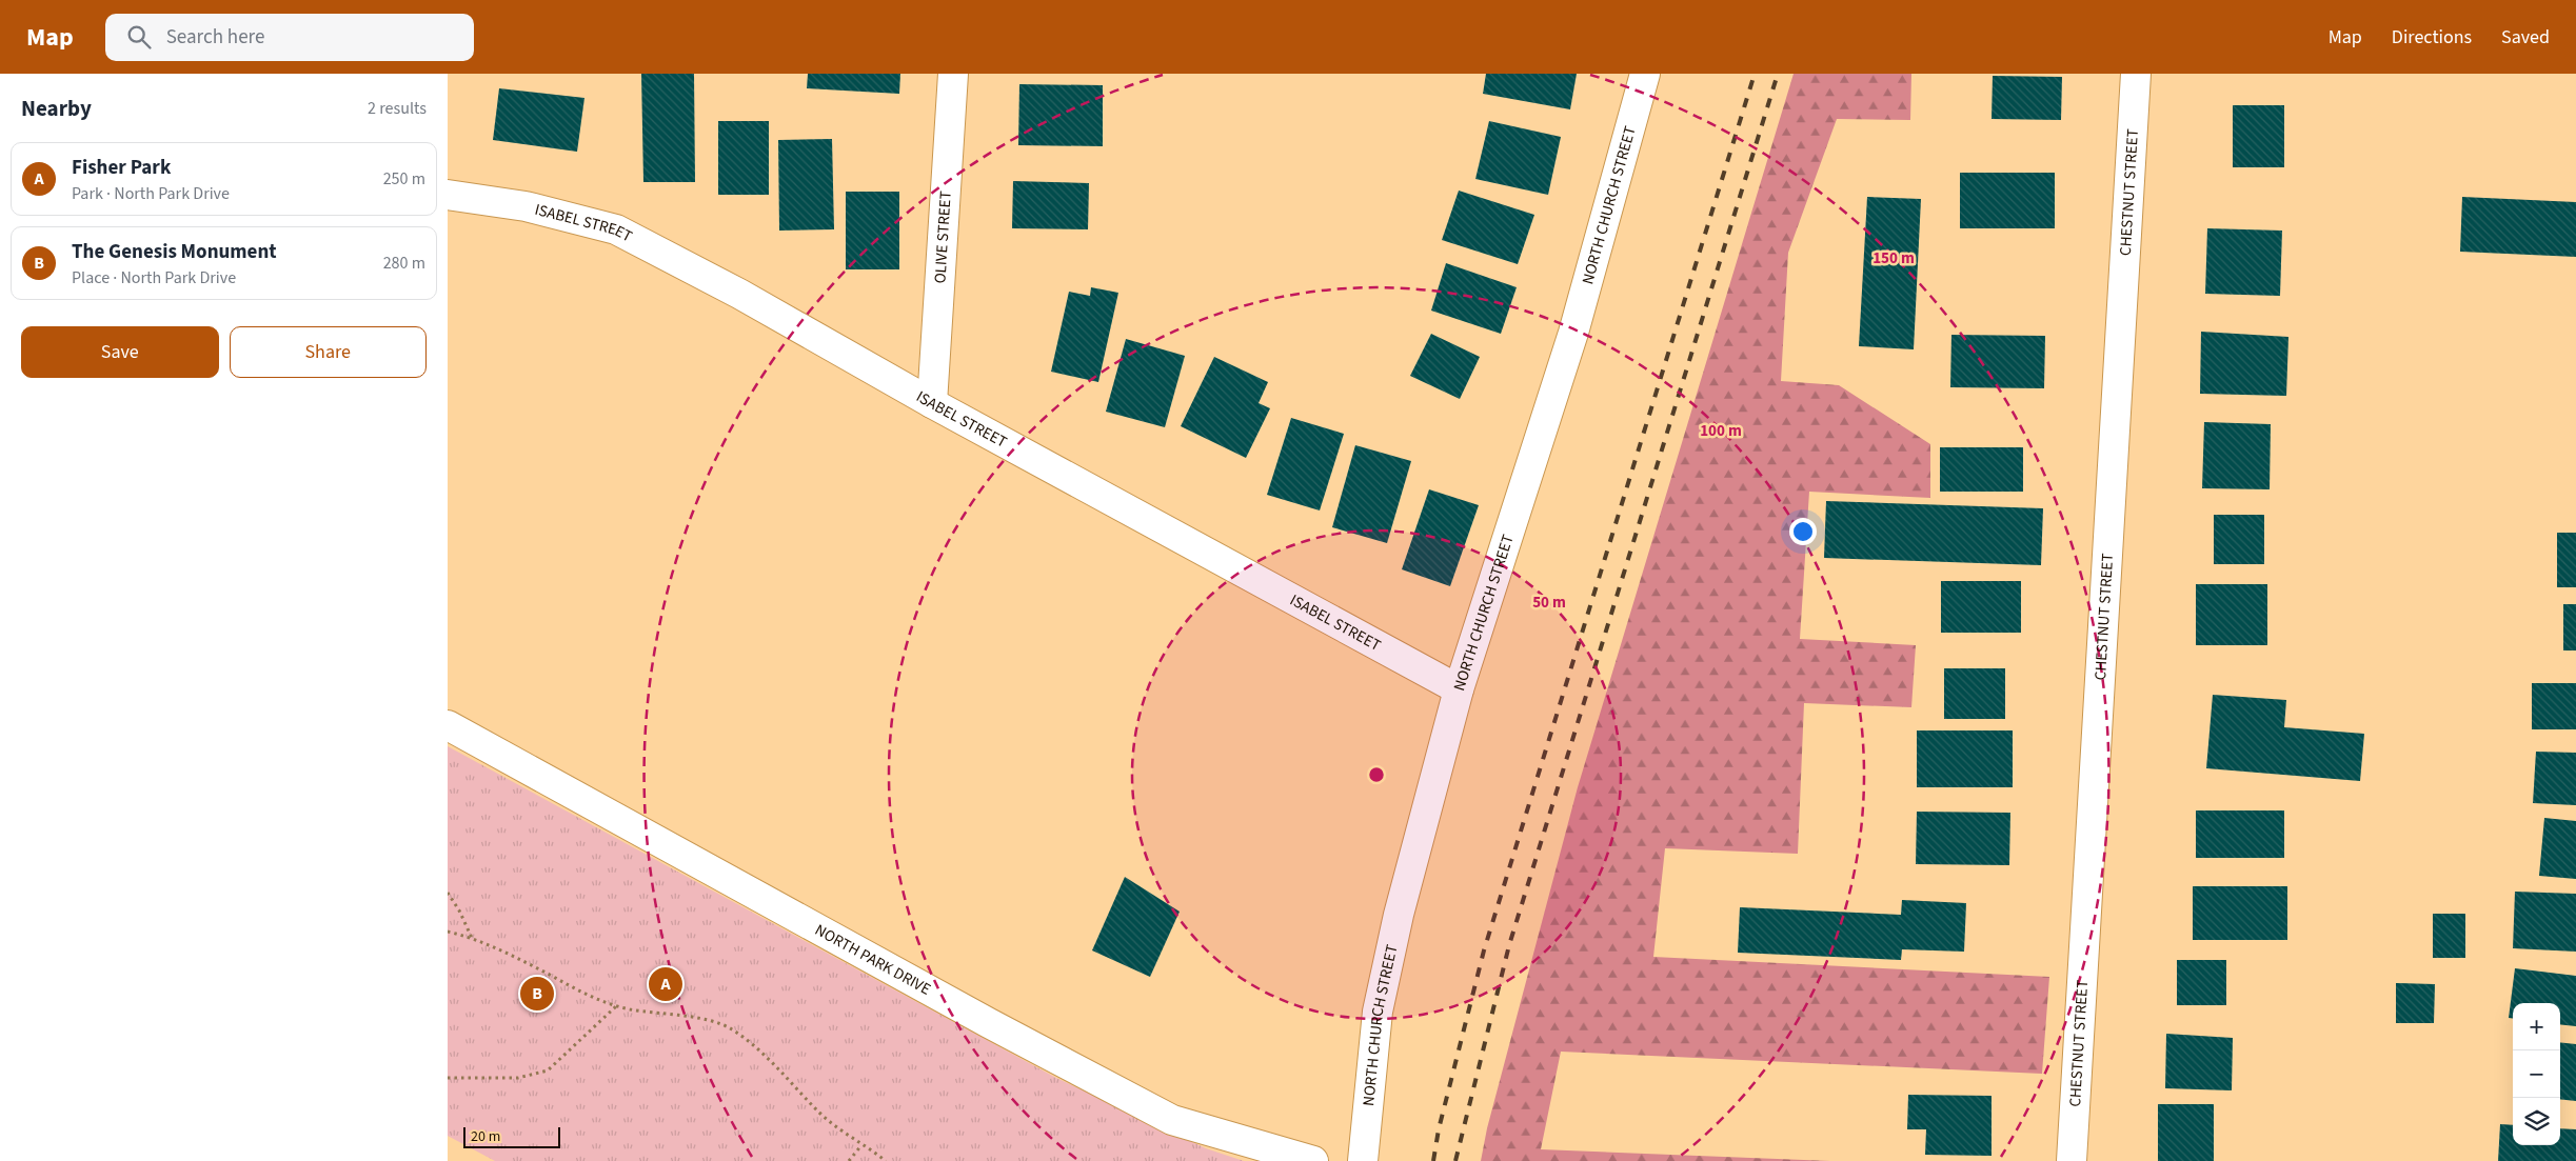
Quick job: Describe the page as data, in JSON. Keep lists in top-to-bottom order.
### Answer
{
  "streets": {
    "street": [
      "CHESTNUT STREET",
      "NORTH CHURCH STREET",
      "ISABEL STREET",
      "OLIVE STREET",
      "NORTH PARK DRIVE"
    ]
  },
  "crossings": [
    ["NORTH CHURCH STREET", "ISABEL STREET"],
    ["ISABEL STREET", "OLIVE STREET"]
  ],
  "scale_bar": "20 m",
  "page": {
    "header": "Map",
    "search": "Search here",
    "nav": ["Map", "Directions", "Saved"],
    "heading": ["Nearby", "2 results"],
    "list": [
      {
        "mark": "A",
        "name": "Fisher Park",
        "note": "Park · North Park Drive",
        "value": "250 m"
      },
      {
        "mark": "B",
        "name": "The Genesis Monument",
        "note": "Place · North Park Drive",
        "value": "280 m"
      }
    ],
    "buttons": ["Save", "Share"],
    "pins": ["A", "B"],
    "map_buttons": ["+", "−"],
    "scale": "20 m"
  },
  "rings": ["150 m", "100 m", "50 m"]
}
